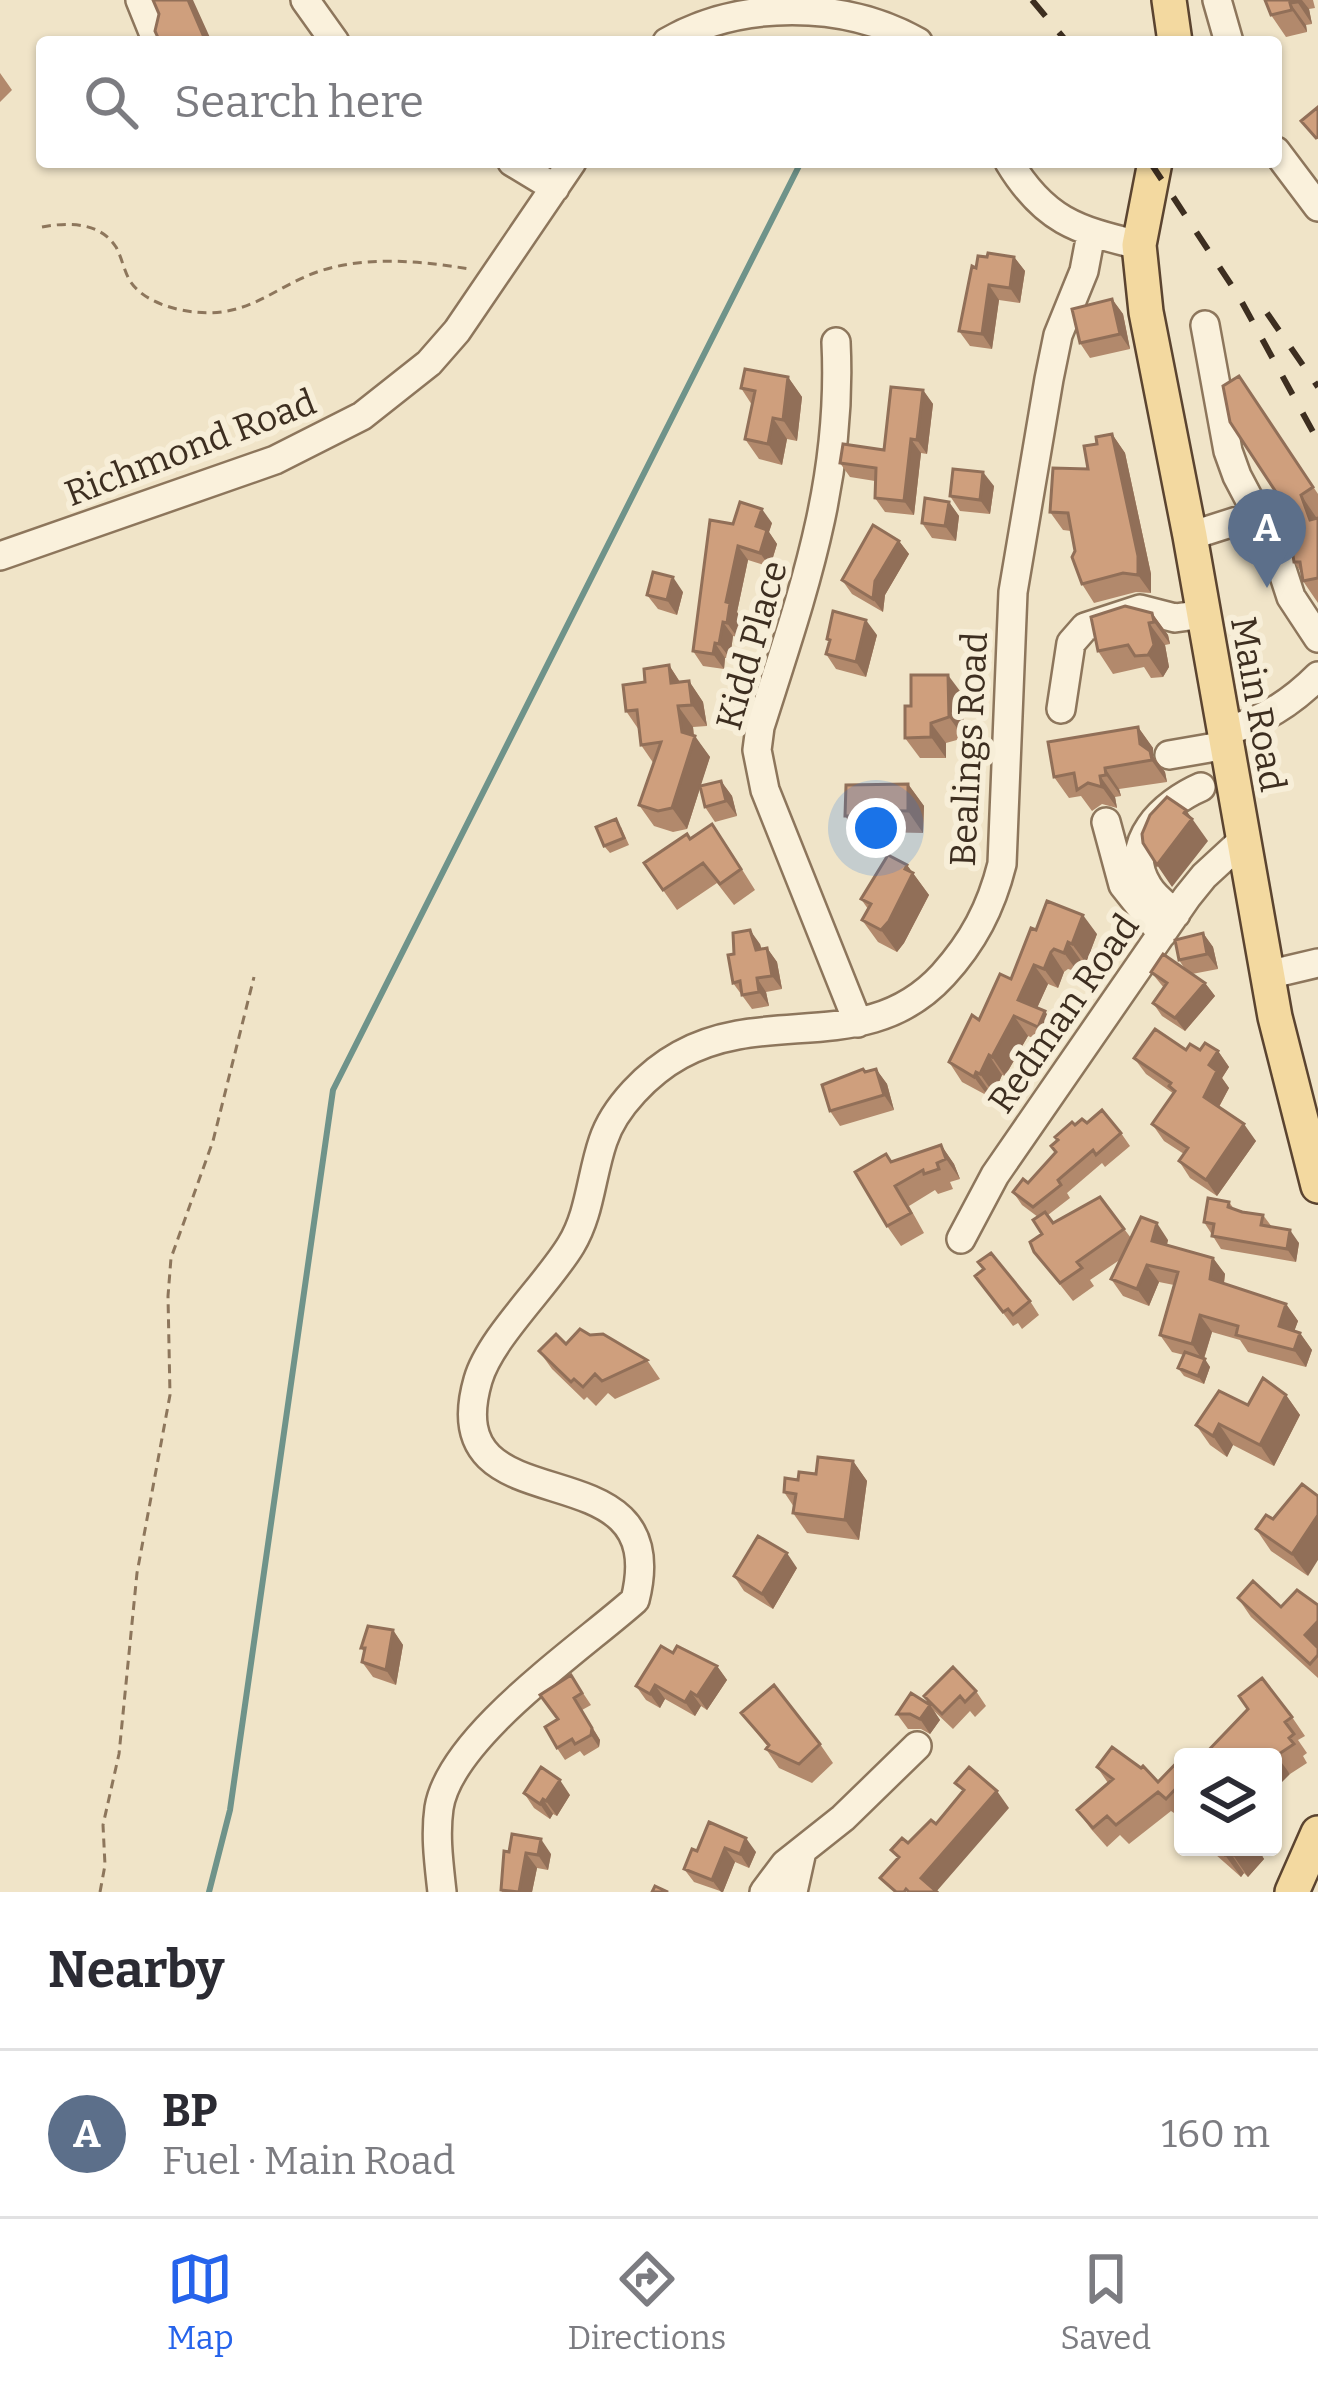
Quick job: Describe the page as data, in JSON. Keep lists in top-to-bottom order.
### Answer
{
  "streets": {
    "main road": ["Main Road"],
    "street": [
      "Richmond Road",
      "Kidd Place",
      "Bealings Road",
      "Redman Road"
    ]
  },
  "crossings": [
    ["Kidd Place", "Bealings Road"],
    ["Main Road", "Redman Road"]
  ],
  "page": {
    "search": "Search here",
    "pins": "A",
    "heading": "Nearby",
    "list": [
      {
        "mark": "A",
        "name": "BP",
        "note": "Fuel · Main Road",
        "value": "160 m"
      }
    ],
    "nav": ["Map", "Directions", "Saved"]
  }
}
